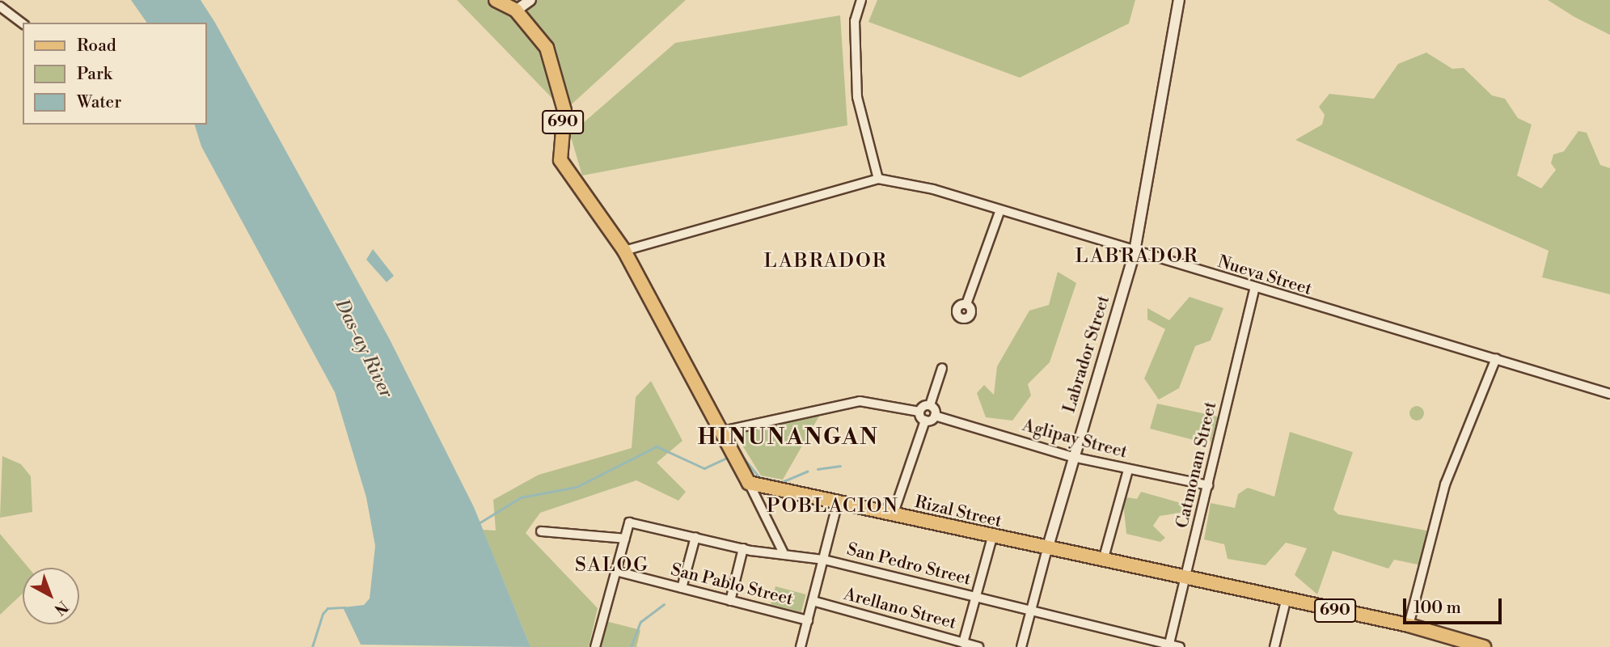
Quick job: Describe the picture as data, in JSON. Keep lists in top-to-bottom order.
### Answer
{
  "streets": {
    "main road": ["690", "Rizal Street"],
    "street": [
      "Nueva Street",
      "Labrador Street",
      "Aglipay Street",
      "Catmonan Street",
      "San Pedro Street",
      "San Pablo Street",
      "Arellano Street"
    ]
  },
  "crossings": [
    ["690", "Catmonan Street"],
    ["690", "Rizal Street"],
    ["Nueva Street", "Labrador Street"],
    ["Nueva Street", "Catmonan Street"],
    ["Labrador Street", "Aglipay Street"],
    ["Labrador Street", "Rizal Street"],
    ["Labrador Street", "San Pedro Street"],
    ["Aglipay Street", "Catmonan Street"],
    ["Catmonan Street", "Rizal Street"],
    ["Catmonan Street", "San Pedro Street"]
  ],
  "districts": [
    "LABRADOR",
    "LABRADOR",
    "HINUNANGAN",
    "POBLACION",
    "SALOG"
  ],
  "water": ["Das-ay River"],
  "legend": ["Road", "Park", "Water"],
  "scale_bar": "100 m",
  "north": "bottom right"
}
